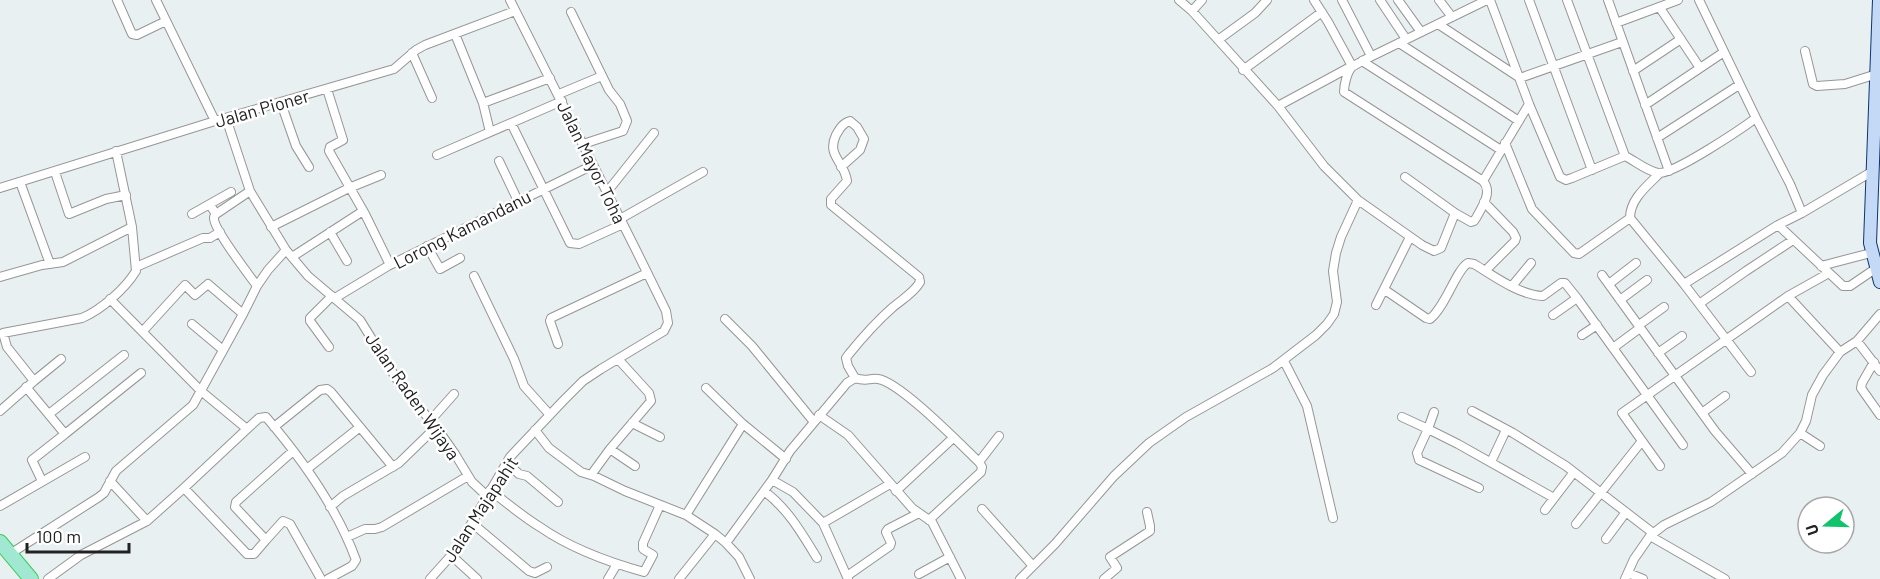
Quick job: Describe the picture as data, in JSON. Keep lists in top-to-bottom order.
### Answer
{
  "streets": {
    "street": [
      "Jalan Pioner",
      "Jalan Mayor Toha",
      "Lorong Kamandanu",
      "Jalan Raden Wijaya",
      "Jalan Majapahit"
    ]
  },
  "crossings": [
    ["Jalan Pioner", "Jalan Mayor Toha"],
    ["Jalan Pioner", "Jalan Raden Wijaya"],
    ["Jalan Mayor Toha", "Lorong Kamandanu"],
    ["Jalan Mayor Toha", "Jalan Majapahit"],
    ["Lorong Kamandanu", "Jalan Raden Wijaya"],
    ["Jalan Raden Wijaya", "Jalan Majapahit"]
  ],
  "scale_bar": "100 m",
  "north": "left"
}
